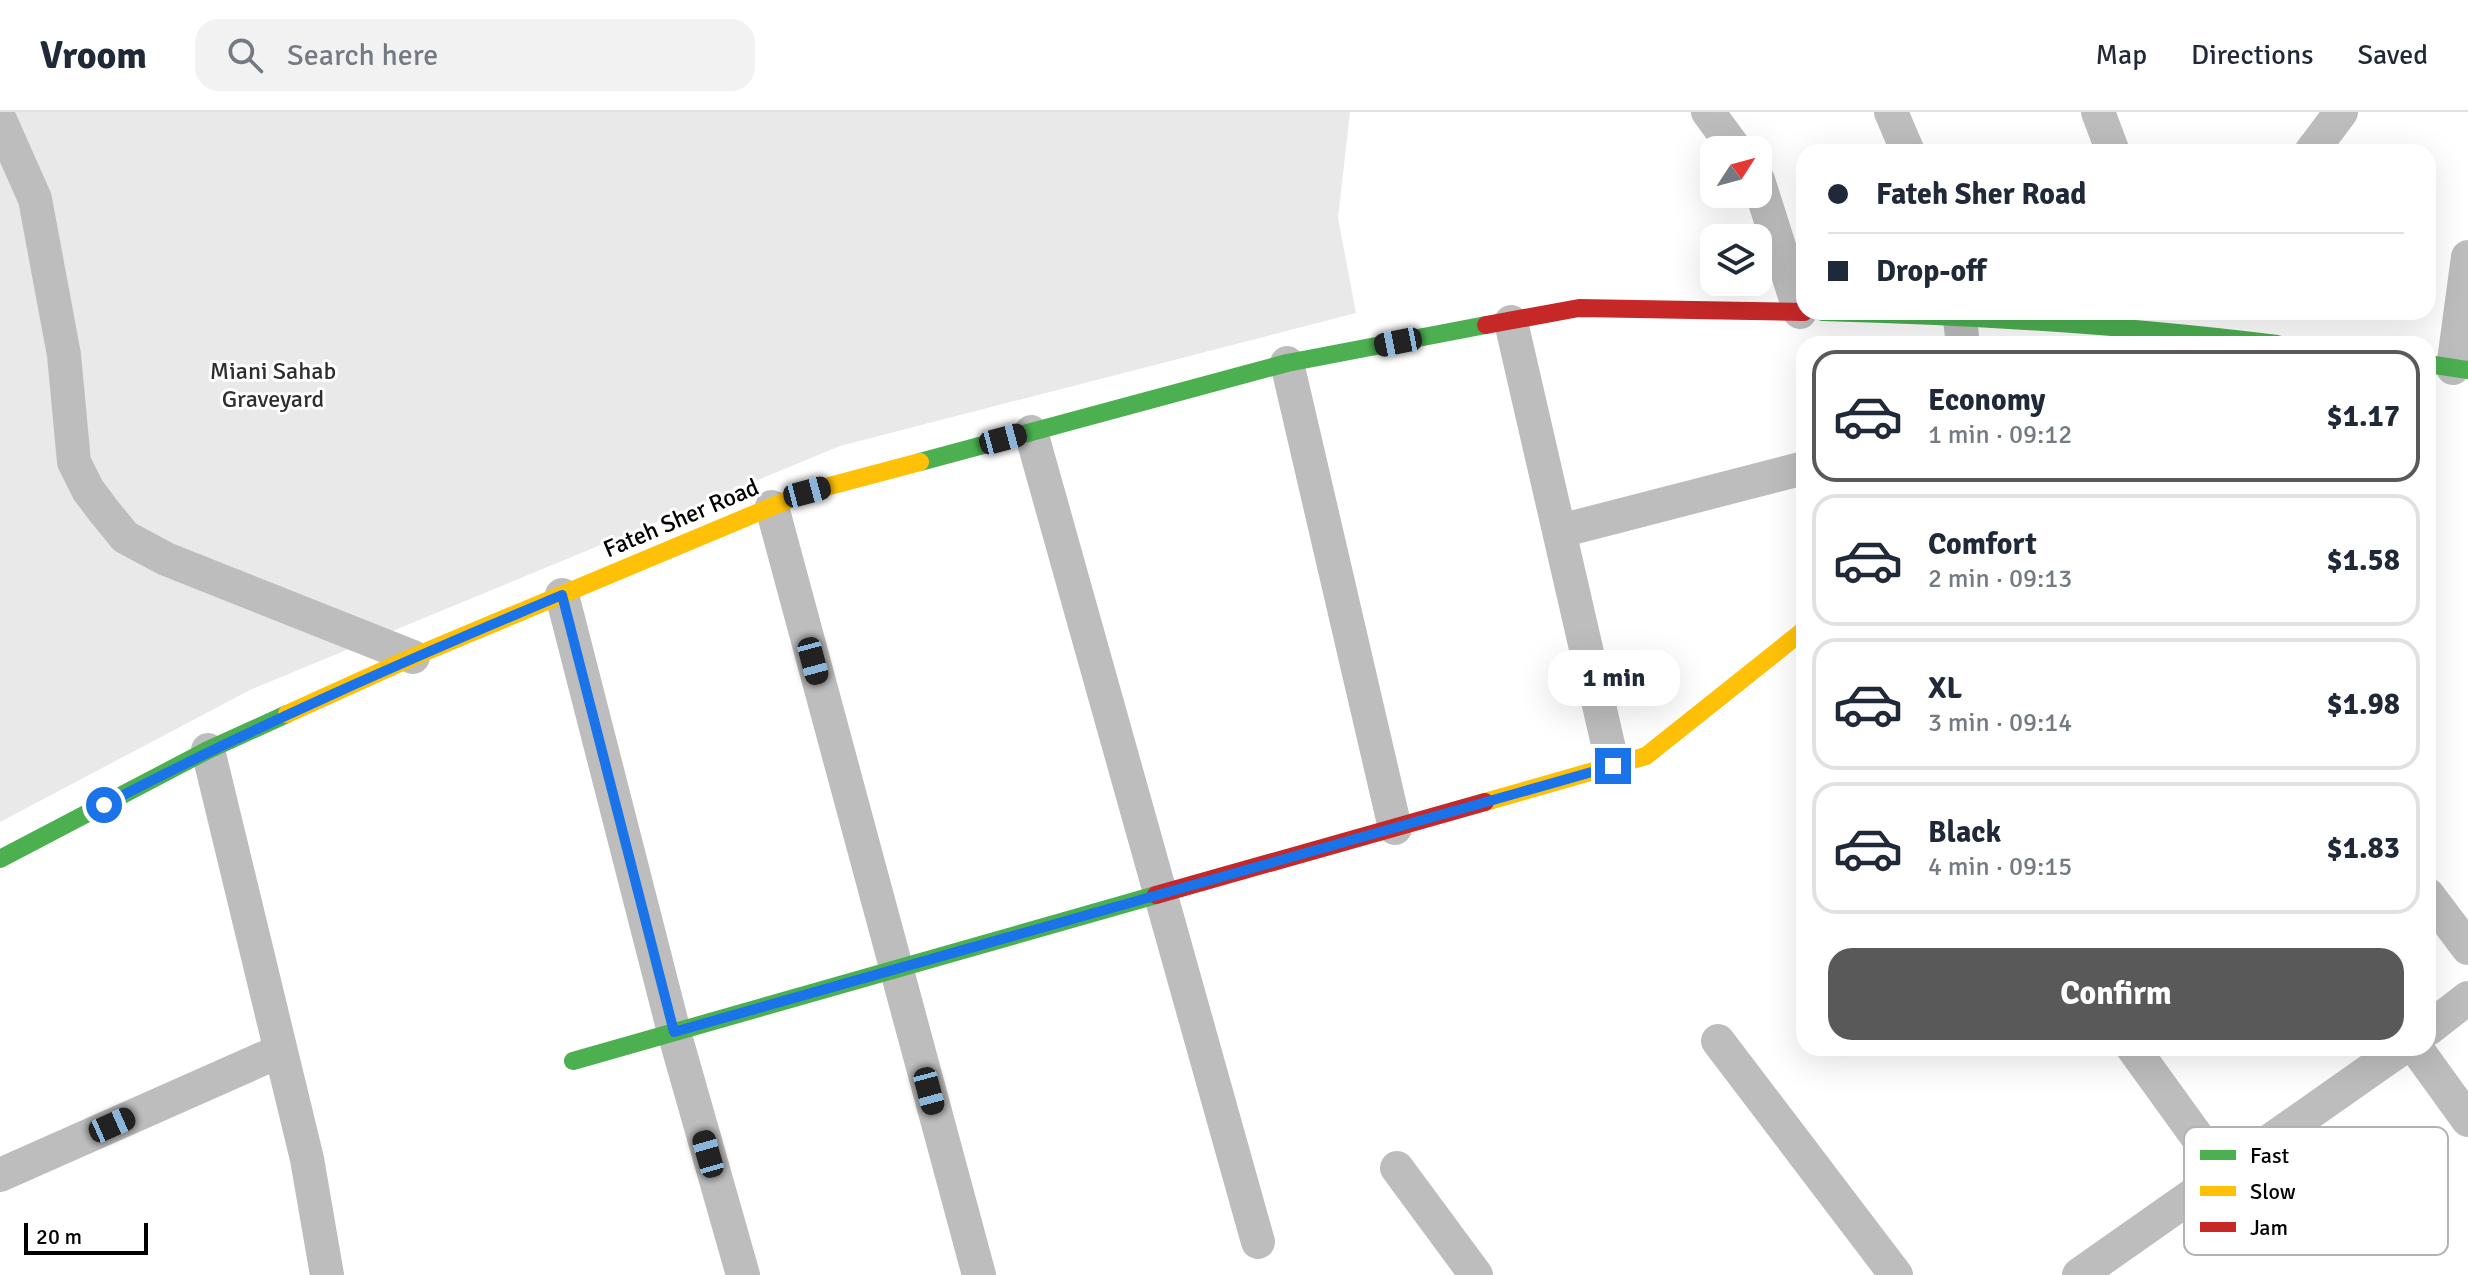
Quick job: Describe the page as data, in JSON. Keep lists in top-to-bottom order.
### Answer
{
  "streets": {
    "street": ["Fateh Sher Road"]
  },
  "parks": ["Miani Sahab Graveyard"],
  "legend": ["Fast", "Slow", "Jam"],
  "scale_bar": "20 m",
  "north": "top right",
  "page": {
    "header": "Vroom",
    "search": "Search here",
    "nav": ["Map", "Directions", "Saved"],
    "banner": ["Fateh Sher Road", "Drop-off"],
    "list": [
      {
        "name": "Economy",
        "note": "1 min · 09:12",
        "value": "$1.17"
      },
      {
        "name": "Comfort",
        "note": "2 min · 09:13",
        "value": "$1.58"
      },
      {
        "name": "XL",
        "note": "3 min · 09:14",
        "value": "$1.98"
      },
      {
        "name": "Black",
        "note": "4 min · 09:15",
        "value": "$1.83"
      }
    ],
    "bubble": "1 min",
    "buttons": "Confirm",
    "scale": "20 m"
  }
}
